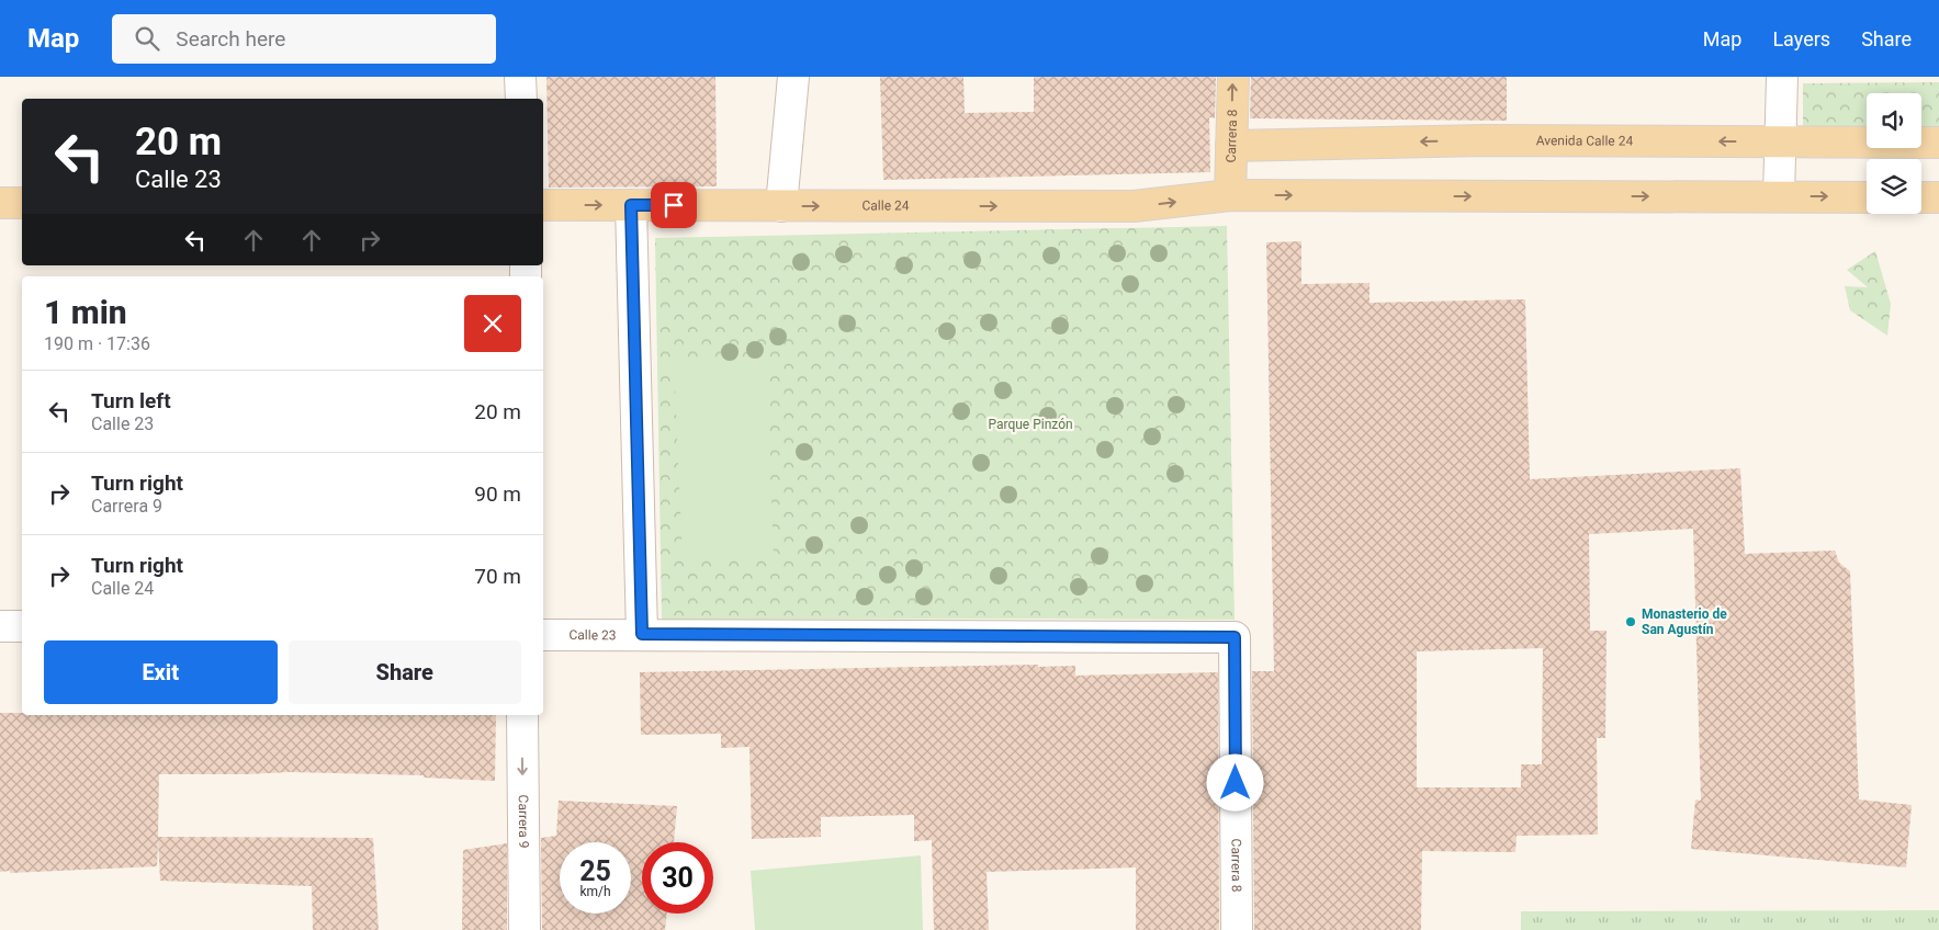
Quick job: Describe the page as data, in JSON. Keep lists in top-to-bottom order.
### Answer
{
  "streets": {
    "main road": ["Carrera 8", "Avenida Calle 24", "Calle 24"],
    "street": ["Calle 23", "Carrera 9"]
  },
  "crossings": [
    ["Carrera 8", "Avenida Calle 24"],
    ["Carrera 8", "Calle 24"],
    ["Carrera 8", "Calle 23"]
  ],
  "one_way": ["Calle 24", "Carrera 9"],
  "parks": ["Parque Pinzón"],
  "places": ["Monasterio de San Agustín"],
  "page": {
    "header": "Map",
    "search": "Search here",
    "nav": ["Map", "Layers", "Share"],
    "turn": ["20 m", "Calle 23"],
    "heading": ["1 min", "190 m · 17:36"],
    "list": [
      {
        "name": "Turn left",
        "note": "Calle 23",
        "value": "20 m"
      },
      {
        "name": "Turn right",
        "note": "Carrera 9",
        "value": "90 m"
      },
      {
        "name": "Turn right",
        "note": "Calle 24",
        "value": "70 m"
      }
    ],
    "buttons": ["Exit", "Share"],
    "speed": "25 km/h",
    "limit": "30"
  }
}
